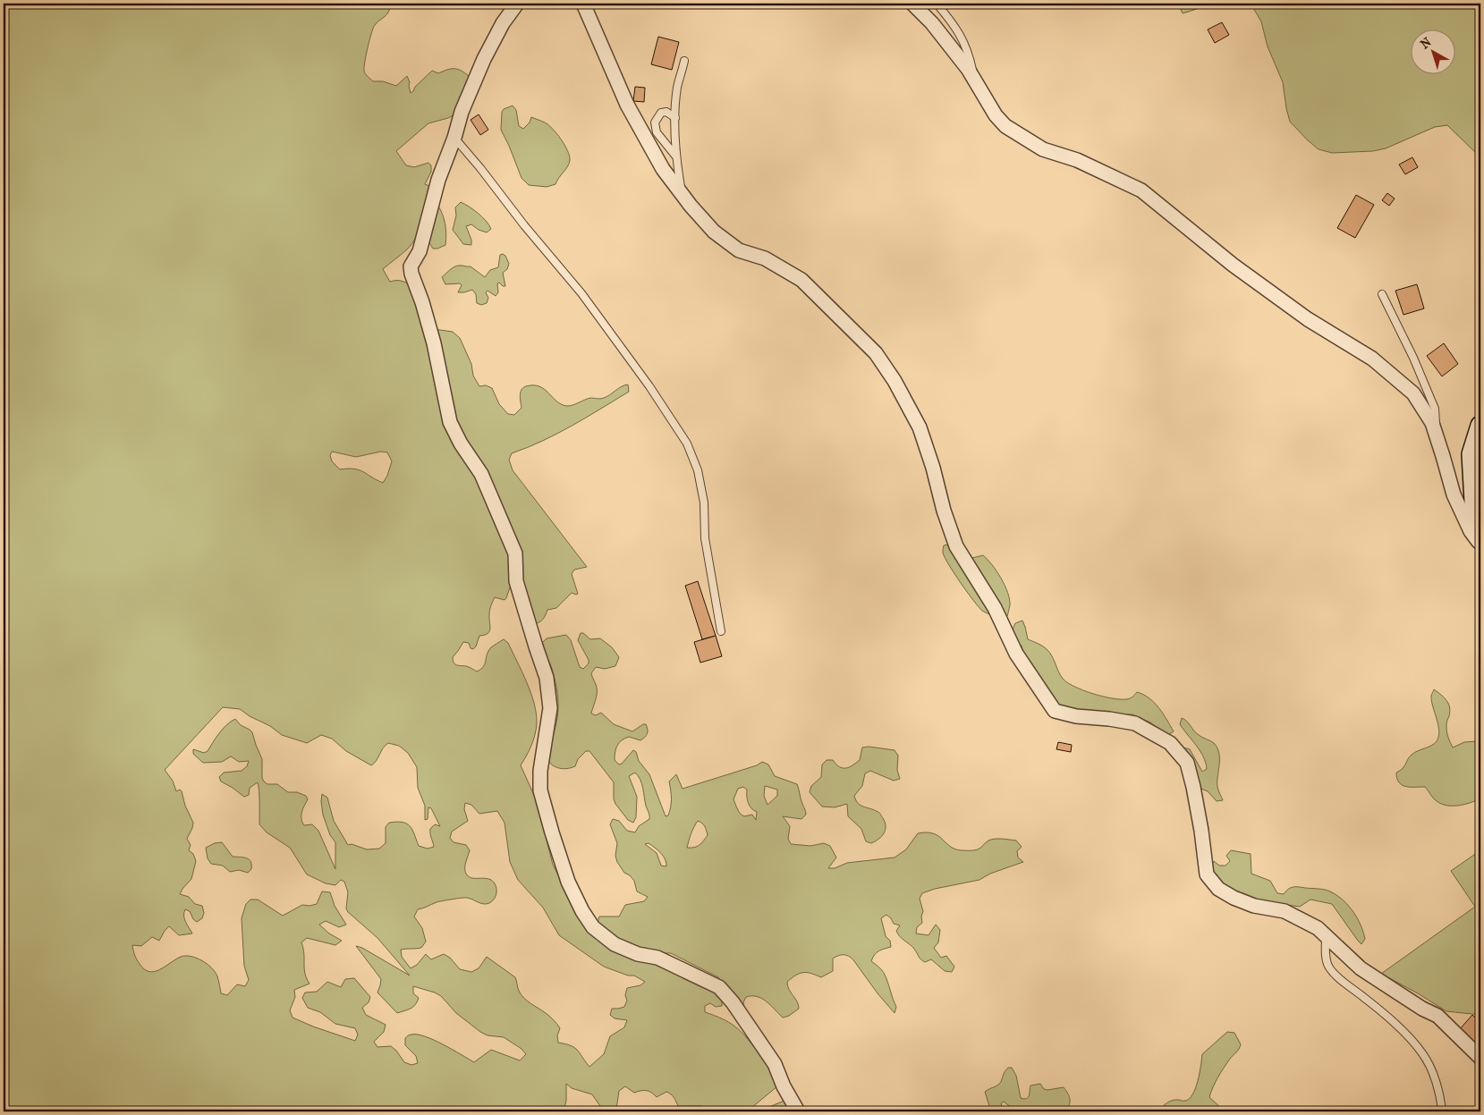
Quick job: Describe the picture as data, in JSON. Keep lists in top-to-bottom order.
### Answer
{
  "north": "top left"
}
